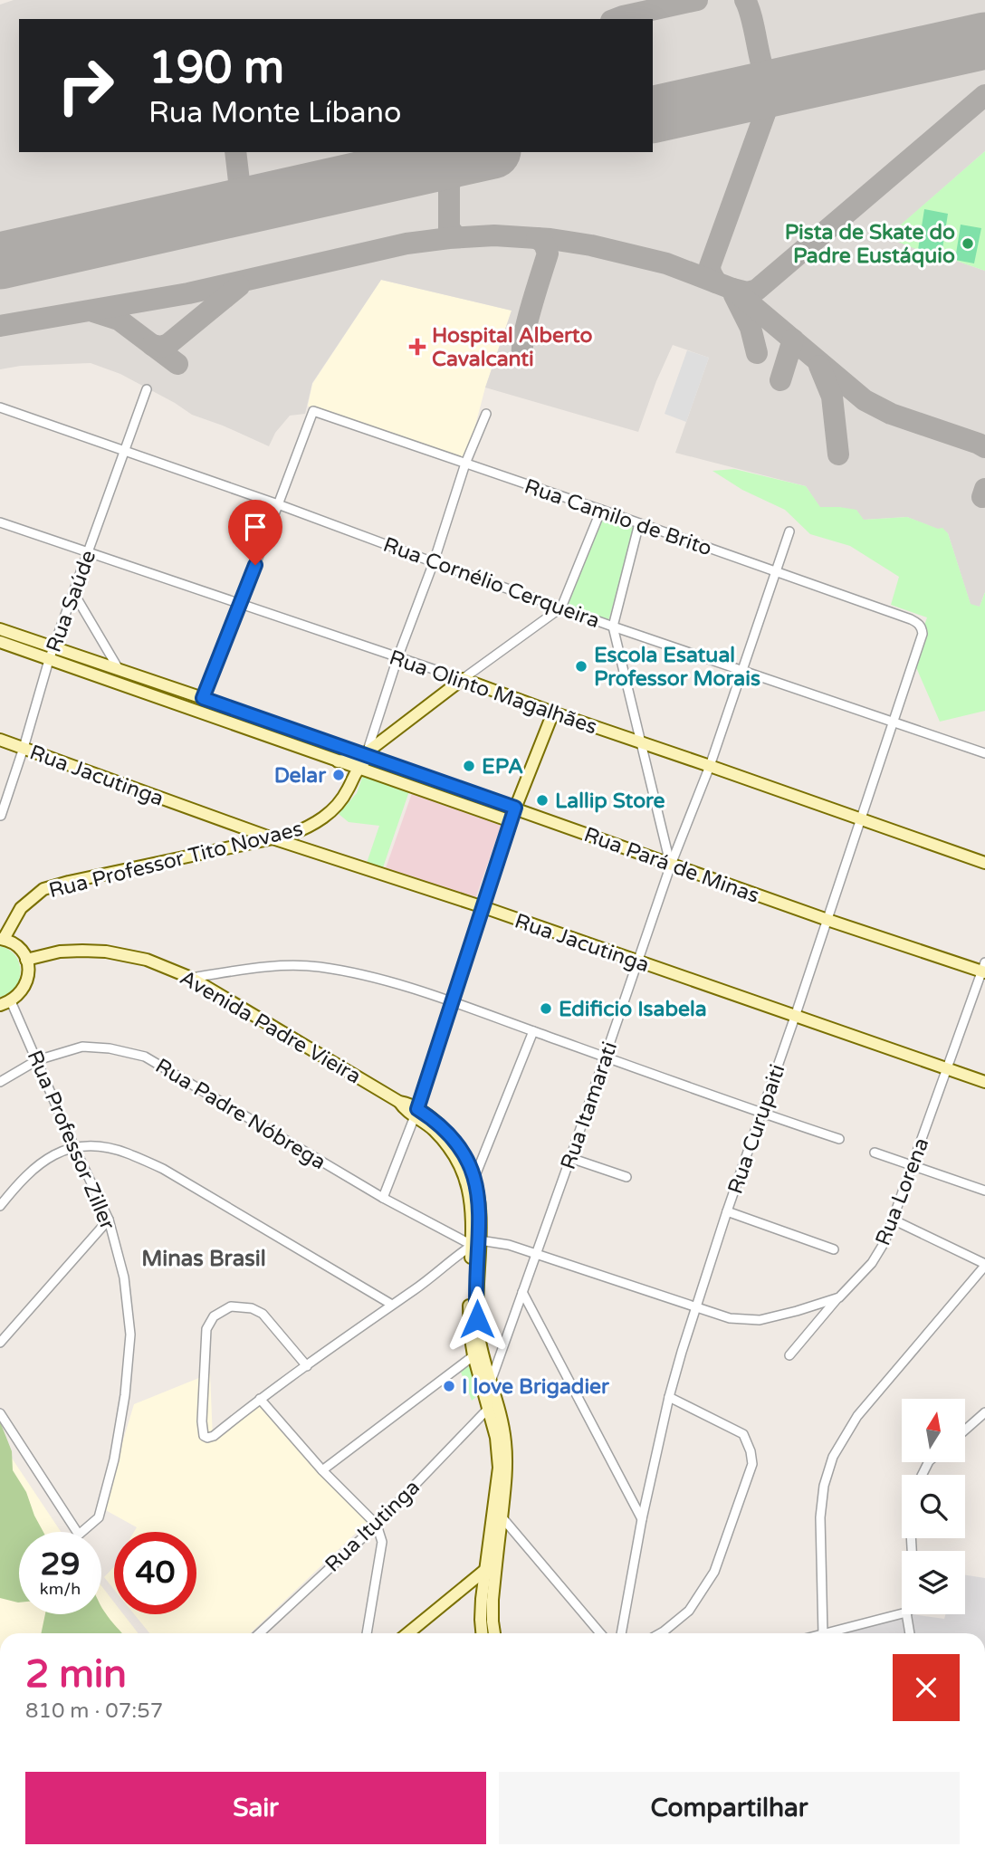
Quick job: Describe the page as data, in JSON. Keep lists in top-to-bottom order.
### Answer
{
  "streets": {
    "street": [
      "Rua Camilo de Brito",
      "Rua Cornélio Cerqueira",
      "Rua Saúde",
      "Rua Olinto Magalhães",
      "Rua Jacutinga",
      "Rua Professor Tito Novaes",
      "Rua Pará de Minas",
      "Avenida Padre Vieira",
      "Rua Itamarati",
      "Rua Padre Nóbrega",
      "Rua Curupaiti",
      "Rua Professor Ziller",
      "Rua Lorena",
      "Rua Itutinga"
    ]
  },
  "crossings": [
    ["Rua Camilo de Brito", "Rua Cornélio Cerqueira"],
    ["Rua Camilo de Brito", "Rua Itamarati"],
    ["Rua Camilo de Brito", "Rua Curupaiti"],
    ["Rua Cornélio Cerqueira", "Rua Saúde"],
    ["Rua Cornélio Cerqueira", "Rua Itamarati"],
    ["Rua Cornélio Cerqueira", "Rua Curupaiti"],
    ["Rua Saúde", "Rua Olinto Magalhães"],
    ["Rua Saúde", "Rua Jacutinga"],
    ["Rua Saúde", "Rua Pará de Minas"],
    ["Rua Olinto Magalhães", "Rua Itamarati"],
    ["Rua Olinto Magalhães", "Rua Curupaiti"],
    ["Rua Jacutinga", "Rua Professor Tito Novaes"],
    ["Rua Jacutinga", "Rua Itamarati"],
    ["Rua Jacutinga", "Rua Curupaiti"],
    ["Rua Jacutinga", "Rua Lorena"],
    ["Rua Pará de Minas", "Rua Itamarati"],
    ["Rua Pará de Minas", "Rua Curupaiti"],
    ["Rua Pará de Minas", "Rua Lorena"],
    ["Rua Itamarati", "Rua Lorena"],
    ["Rua Padre Nóbrega", "Rua Professor Ziller"],
    ["Rua Padre Nóbrega", "Rua Lorena"],
    ["Rua Curupaiti", "Rua Lorena"]
  ],
  "districts": ["Minas Brasil"],
  "places": {
    "other": [
      "Pista de Skate do Padre Eustáquio",
      "Escola Esatual Professor Morais",
      "EPA",
      "Delar",
      "Lallip Store",
      "Edificio Isabela",
      "I love Brigadier"
    ],
    "health": ["Hospital Alberto Cavalcanti"]
  },
  "north": "top",
  "page": {
    "turn": ["190 m", "Rua Monte Líbano"],
    "speed": "29 km/h",
    "limit": "40",
    "heading": ["2 min", "810 m · 07:57"],
    "buttons": ["Sair", "Compartilhar"]
  }
}
